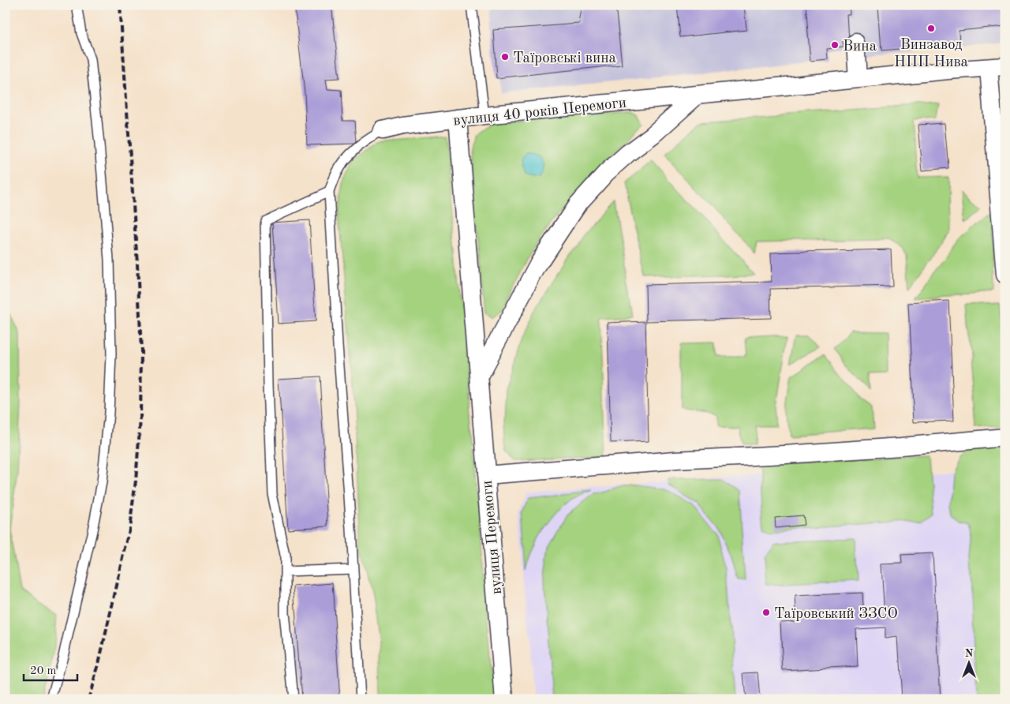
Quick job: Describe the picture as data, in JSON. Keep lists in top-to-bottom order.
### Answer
{
  "streets": {
    "street": ["вулиця 40 років Перемоги", "вулиця Перемоги"]
  },
  "crossings": [
    ["вулиця 40 років Перемоги", "вулиця Перемоги"]
  ],
  "places": [
    "Винзавод НПП Нива",
    "Вина",
    "Таїровські вина",
    "Таїровський ЗЗСО"
  ],
  "scale_bar": "20 m",
  "north": "top"
}
